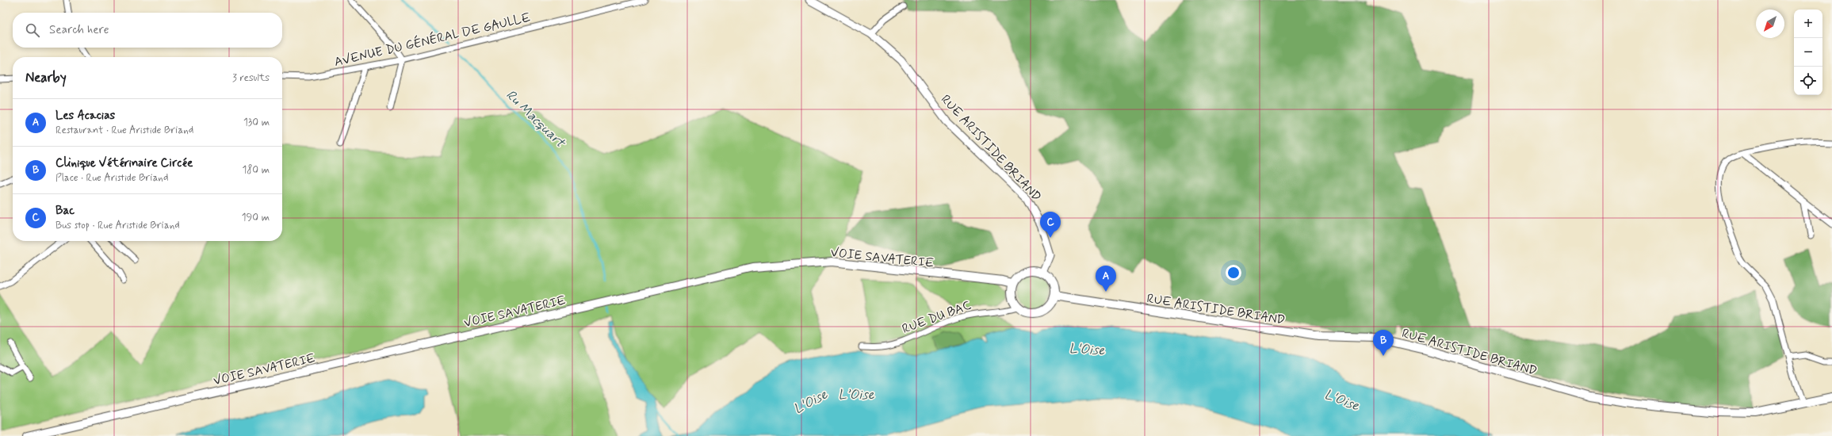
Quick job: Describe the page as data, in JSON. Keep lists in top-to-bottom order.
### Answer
{
  "streets": {
    "main road": ["RUE ARISTIDE BRIAND", "VOIE SAVATERIE"],
    "street": ["AVENUE DU GÉNÉRAL DE GAULLE", "RUE DU BAC"]
  },
  "crossings": [
    ["RUE ARISTIDE BRIAND", "VOIE SAVATERIE"],
    ["RUE ARISTIDE BRIAND", "RUE DU BAC"],
    ["VOIE SAVATERIE", "RUE DU BAC"]
  ],
  "water": ["Ru Macquart", "L'Oise", "L’Oise"],
  "north": "bottom left",
  "page": {
    "map_buttons": ["+", "−"],
    "search": "Search here",
    "heading": ["Nearby", "3 results"],
    "list": [
      {
        "mark": "A",
        "name": "Les Acacias",
        "note": "Restaurant · Rue Aristide Briand",
        "value": "130 m"
      },
      {
        "mark": "B",
        "name": "Clinique Vétérinaire Circée",
        "note": "Place · Rue Aristide Briand",
        "value": "180 m"
      },
      {
        "mark": "C",
        "name": "Bac",
        "note": "Bus stop · Rue Aristide Briand",
        "value": "190 m"
      }
    ],
    "pins": ["C", "A", "B"]
  }
}
